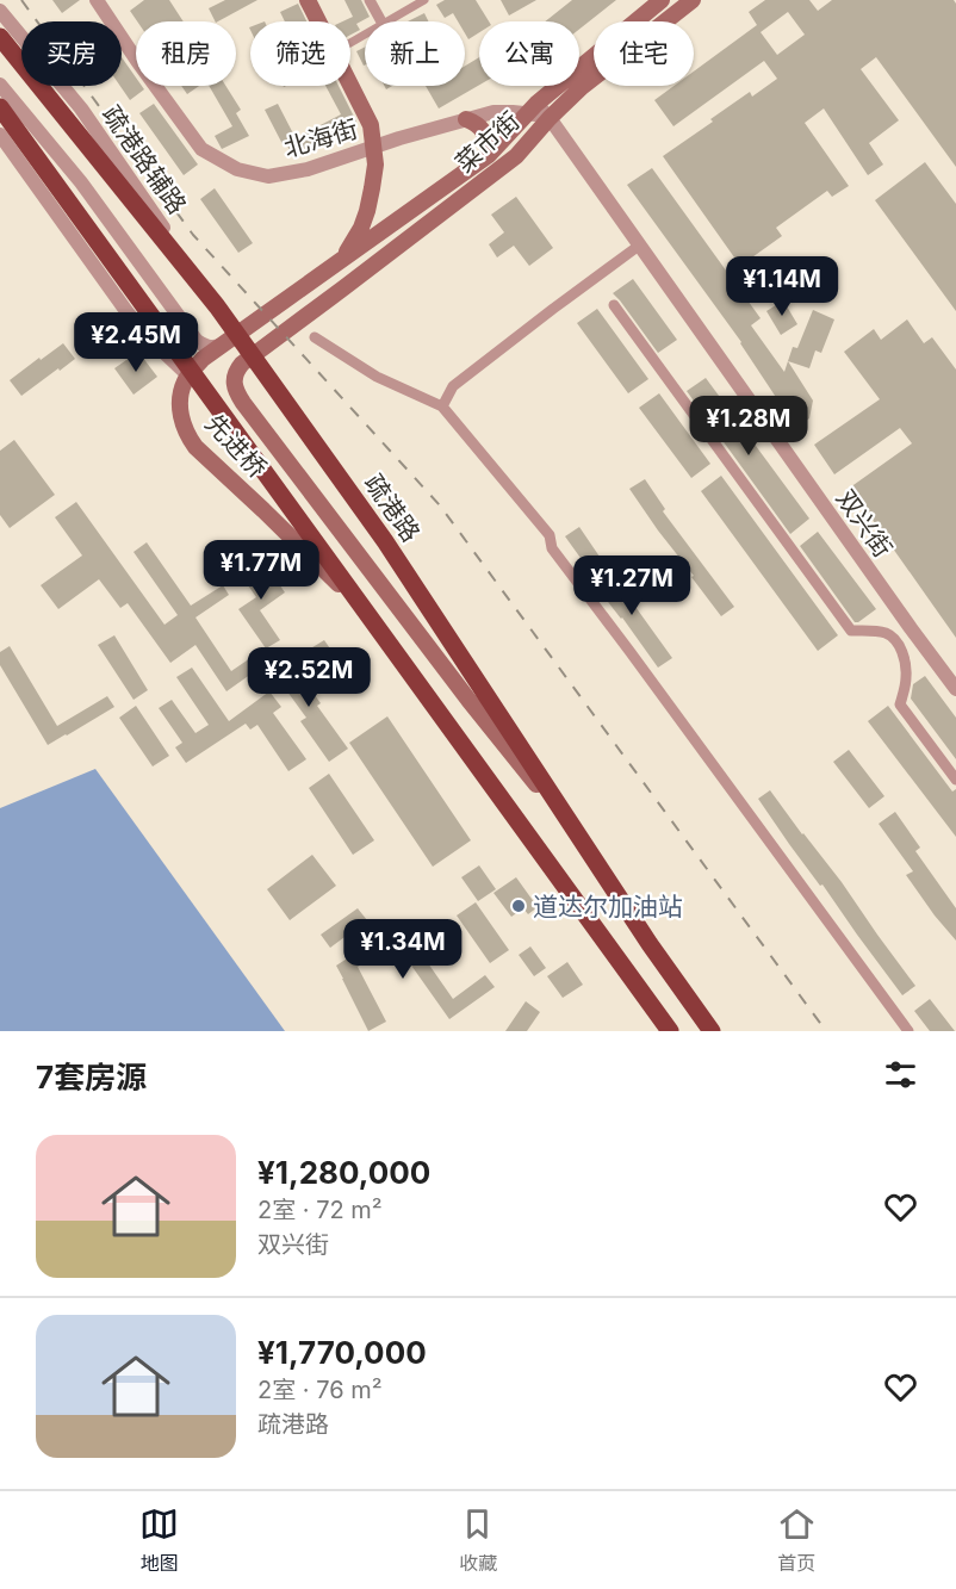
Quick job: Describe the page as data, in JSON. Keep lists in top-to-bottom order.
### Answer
{
  "streets": {
    "highway": ["疏港路"],
    "main road": ["菜市街", "先进桥"],
    "street": ["北海街", "疏港路辅路", "双兴街"]
  },
  "crossings": [
    ["北海街", "菜市街"],
    ["北海街", "双兴街"],
    ["菜市街", "先进桥"],
    ["菜市街", "双兴街"],
    ["疏港路辅路", "疏港路"],
    ["先进桥", "疏港路"]
  ],
  "places": ["道达尔加油站"],
  "page": {
    "chip": [
      "买房",
      "租房",
      "筛选",
      "新上",
      "公寓",
      "住宅"
    ],
    "price": [
      "¥1.14M",
      "¥2.45M",
      "¥1.28M",
      "¥1.77M",
      "¥1.27M",
      "¥2.52M",
      "¥1.34M"
    ],
    "heading": "7套房源",
    "list": [
      {
        "name": "¥1,280,000",
        "note": "2室 · 72 m² · 双兴街"
      },
      {
        "name": "¥1,770,000",
        "note": "2室 · 76 m² · 疏港路"
      }
    ],
    "tabs": ["地图", "收藏", "首页"]
  }
}
